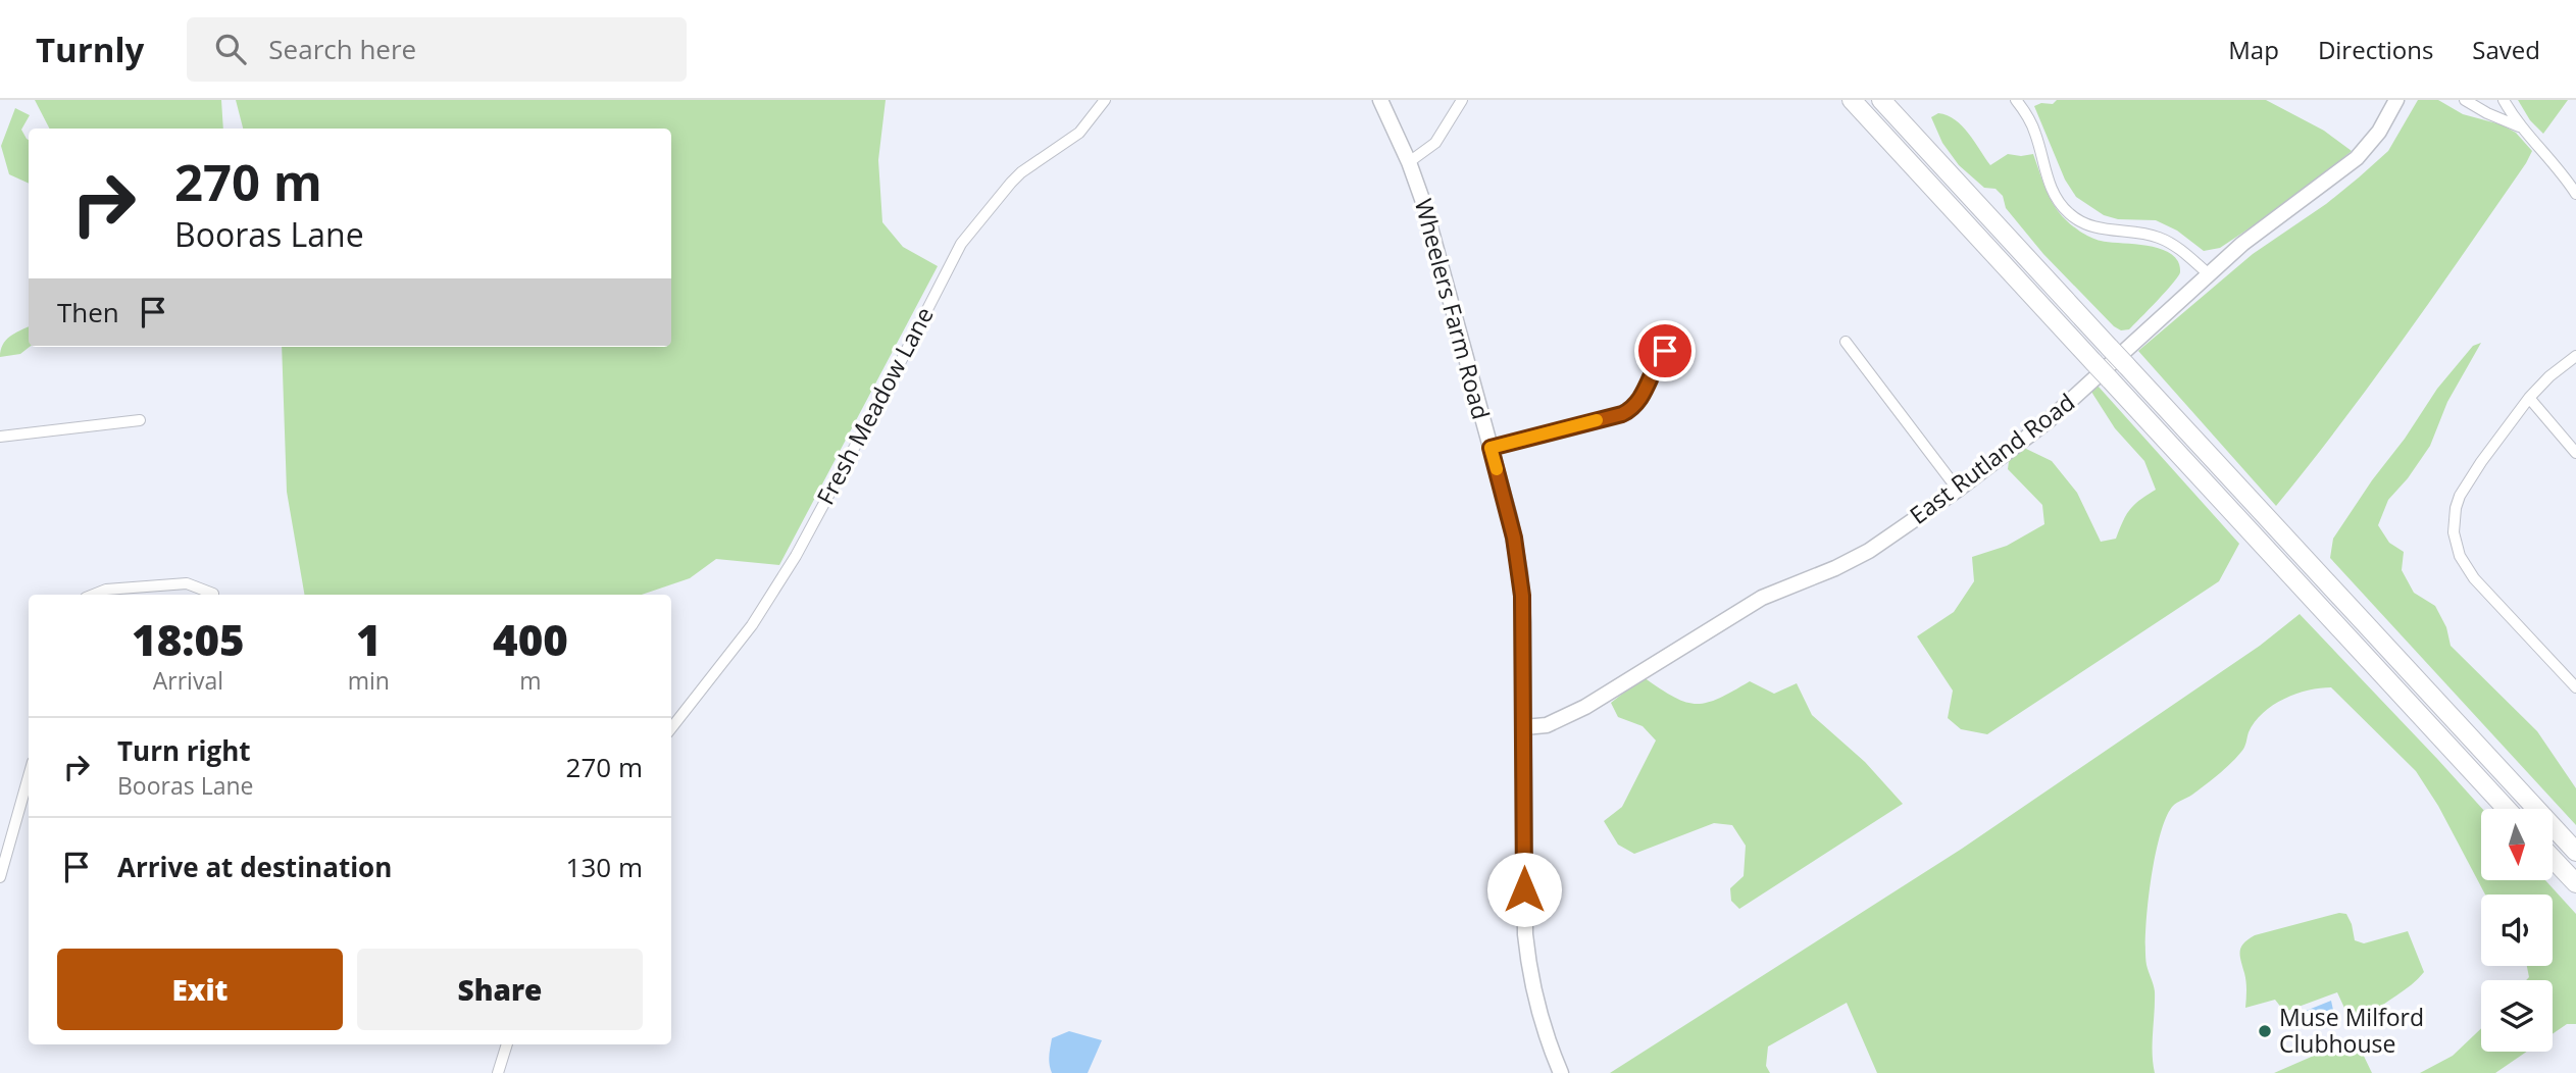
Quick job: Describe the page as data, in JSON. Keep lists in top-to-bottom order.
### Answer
{
  "streets": {
    "main road": ["Wheelers Farm Road", "East Rutland Road"],
    "street": ["Fresh Meadow Lane"]
  },
  "crossings": [
    ["Wheelers Farm Road", "East Rutland Road"]
  ],
  "places": ["Muse Milford Clubhouse"],
  "north": "bottom",
  "page": {
    "header": "Turnly",
    "search": "Search here",
    "nav": ["Map", "Directions", "Saved"],
    "turn": ["270 m", "Booras Lane"],
    "then": "Then",
    "eta": [
      "18:05",
      "Arrival",
      "1",
      "min",
      "400",
      "m"
    ],
    "list": [
      {
        "name": "Turn right",
        "note": "Booras Lane",
        "value": "270 m"
      },
      {
        "name": "Arrive at destination",
        "value": "130 m"
      }
    ],
    "buttons": ["Exit", "Share"]
  }
}
